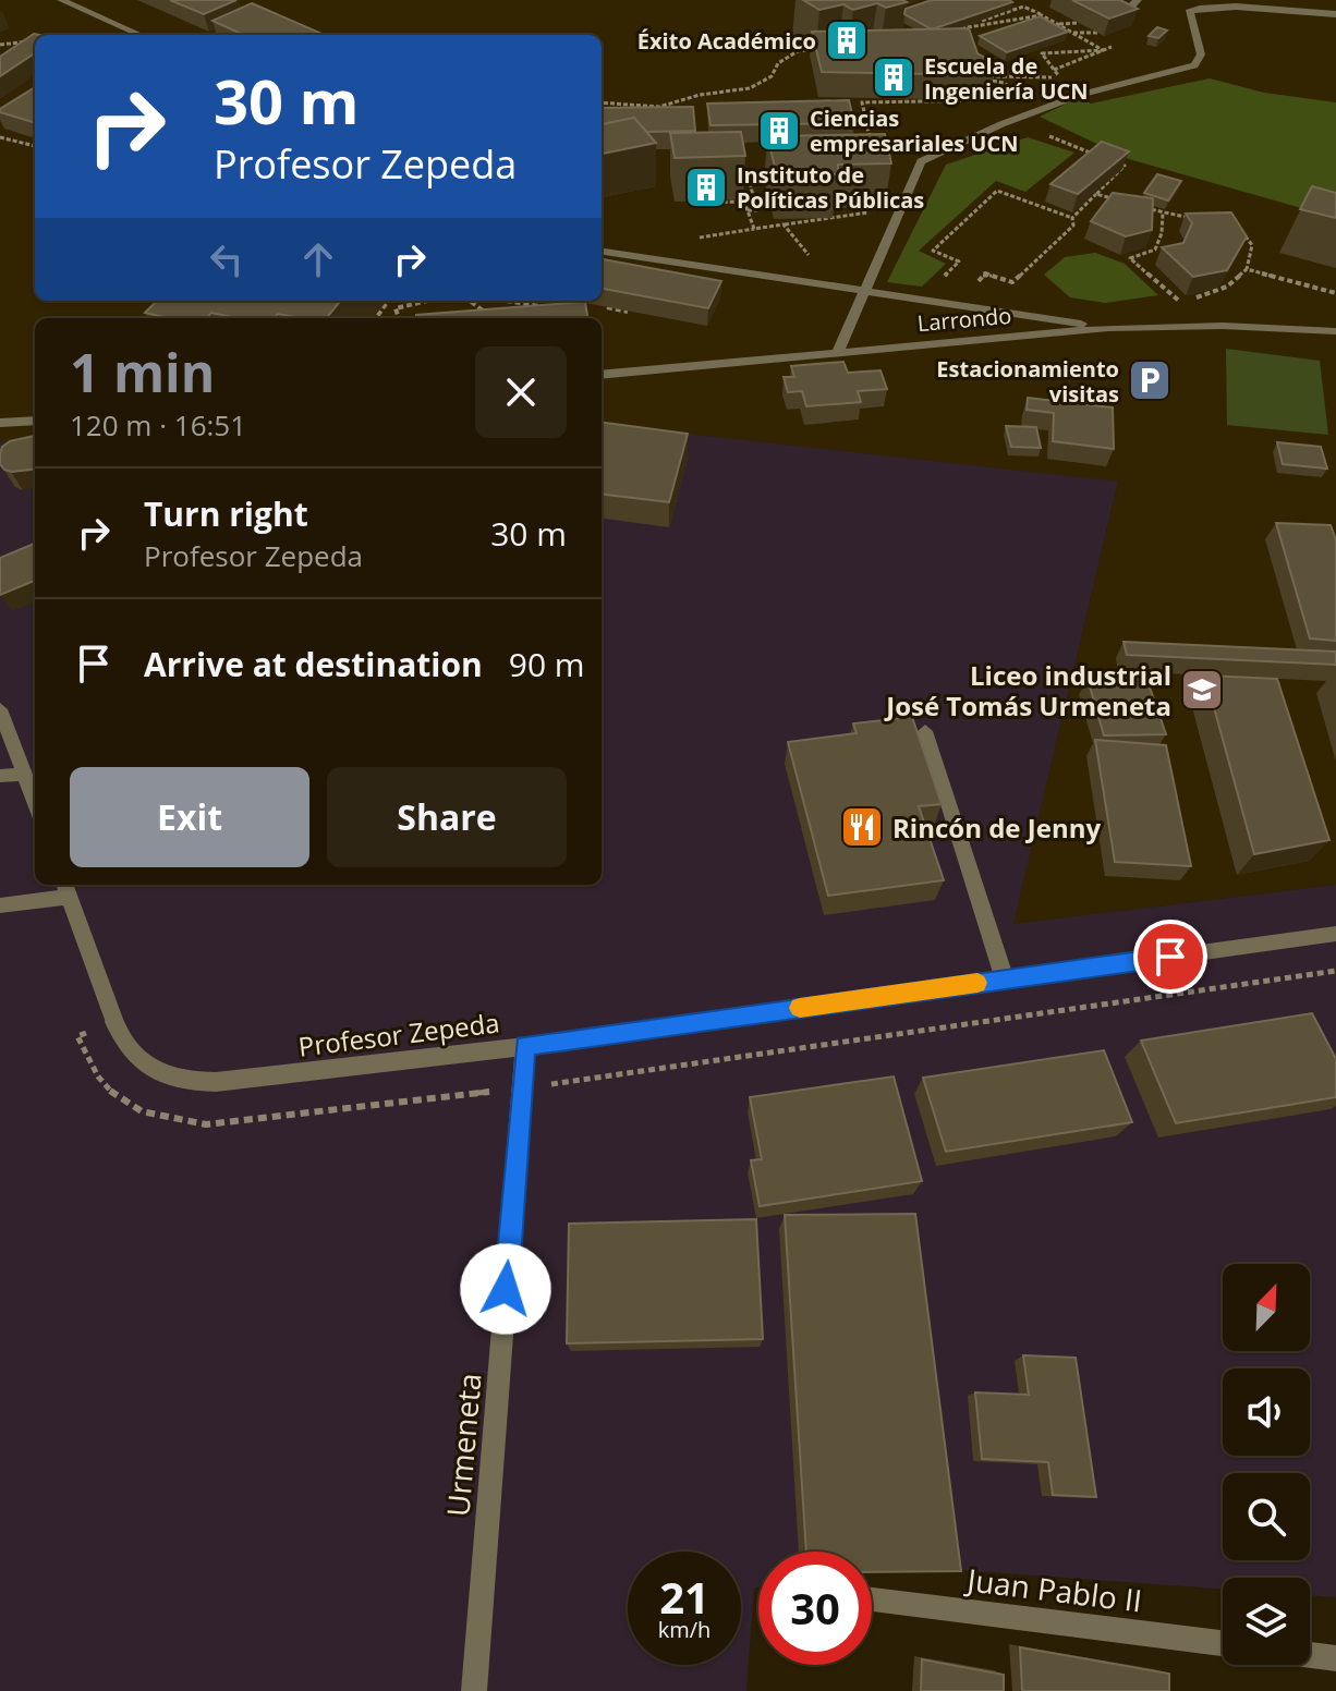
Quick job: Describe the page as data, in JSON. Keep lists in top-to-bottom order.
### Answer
{
  "streets": {
    "street": [
      "Larrondo",
      "Profesor Zepeda",
      "Urmeneta",
      "Juan Pablo II"
    ]
  },
  "crossings": [
    ["Profesor Zepeda", "Urmeneta"]
  ],
  "places": {
    "building": [
      "Éxito Académico",
      "Escuela de Ingeniería UCN",
      "Ciencias empresariales UCN",
      "Instituto de Políticas Públicas"
    ],
    "parking": ["Estacionamiento visitas"],
    "school or university": ["Liceo industrial José Tomás Urmeneta"],
    "restaurant": ["Rincón de Jenny"]
  },
  "north": "top right",
  "page": {
    "turn": ["30 m", "Profesor Zepeda"],
    "heading": ["1 min", "120 m · 16:51"],
    "list": [
      {
        "name": "Turn right",
        "note": "Profesor Zepeda",
        "value": "30 m"
      },
      {
        "name": "Arrive at destination",
        "value": "90 m"
      }
    ],
    "buttons": ["Exit", "Share"],
    "speed": "21 km/h",
    "limit": "30"
  }
}
